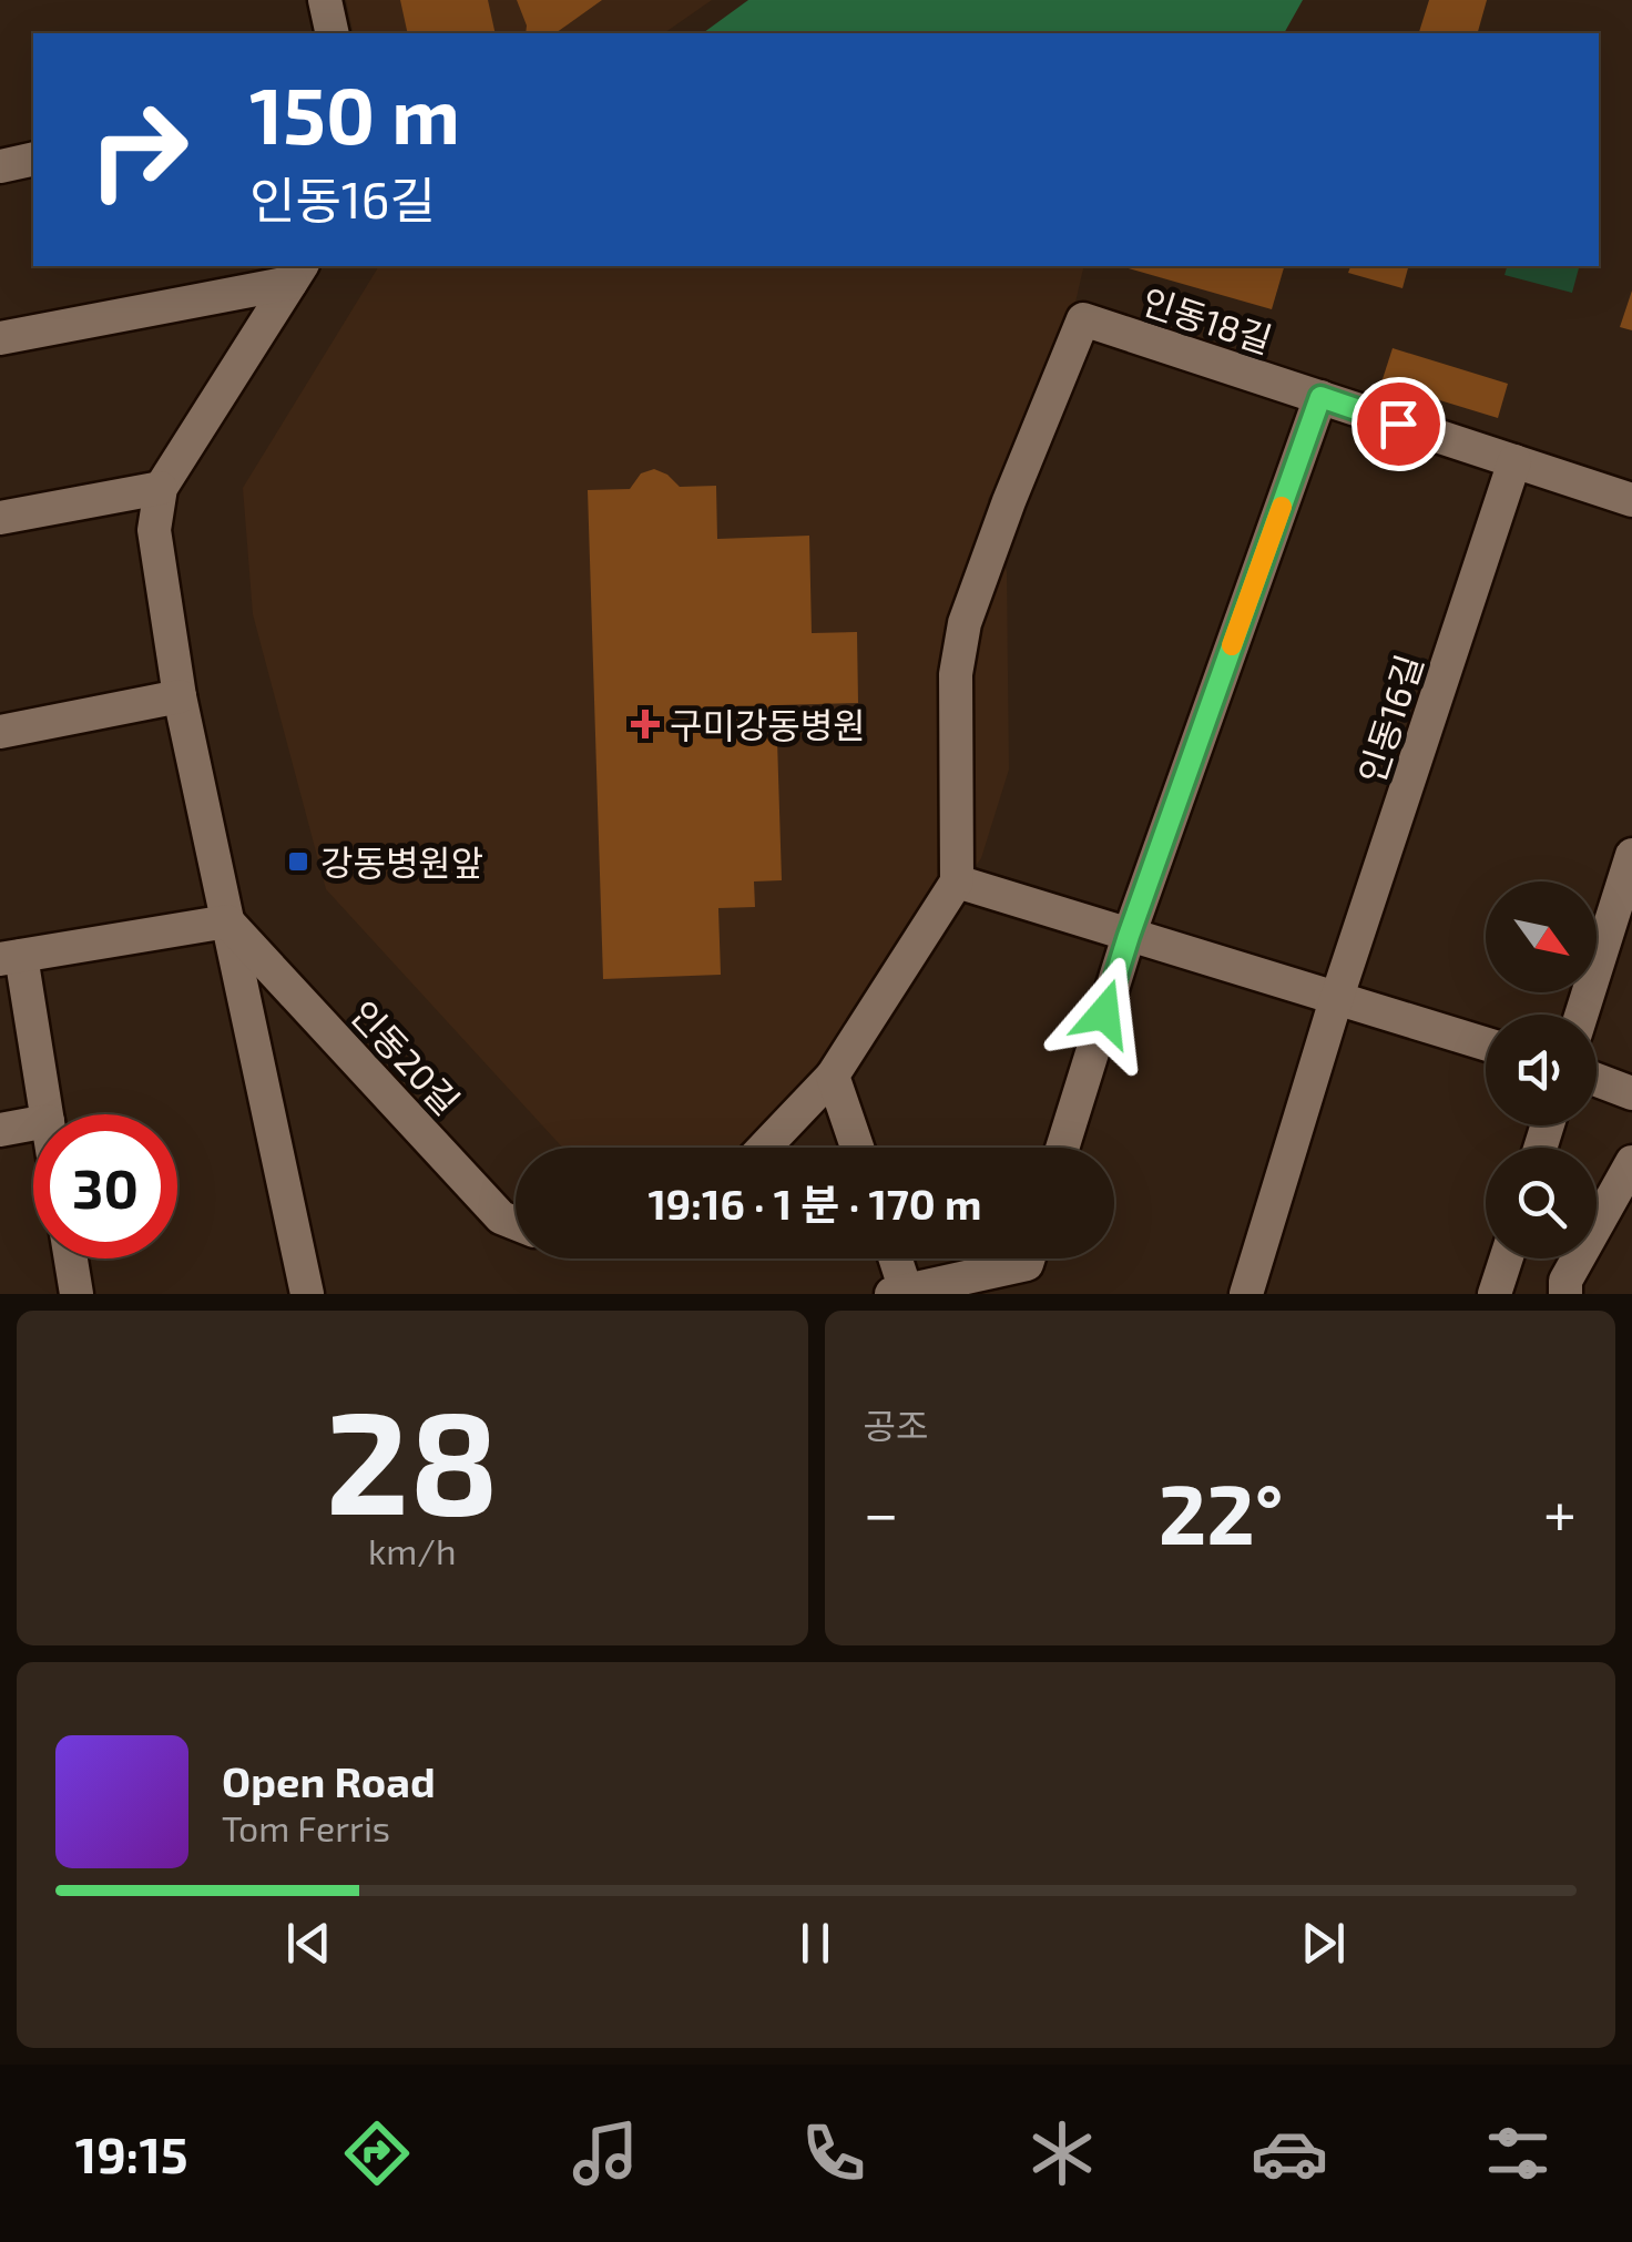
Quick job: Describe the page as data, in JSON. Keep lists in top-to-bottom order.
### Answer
{
  "streets": {
    "street": ["인동18길", "인동16길", "인동20길"]
  },
  "places": {
    "health": ["구미강동병원"],
    "transit": ["강동병원앞"]
  },
  "north": "bottom right",
  "page": {
    "turn": ["150 m", "인동16길"],
    "limit": "30",
    "trip": "19:16 · 1 분 · 170 m",
    "tile": [
      ["28", "km/h"],
      "공조"
    ],
    "heat": ["−", "22°", "+"],
    "song": ["Open Road", "Tom Ferris"],
    "tabs": "19:15"
  }
}
